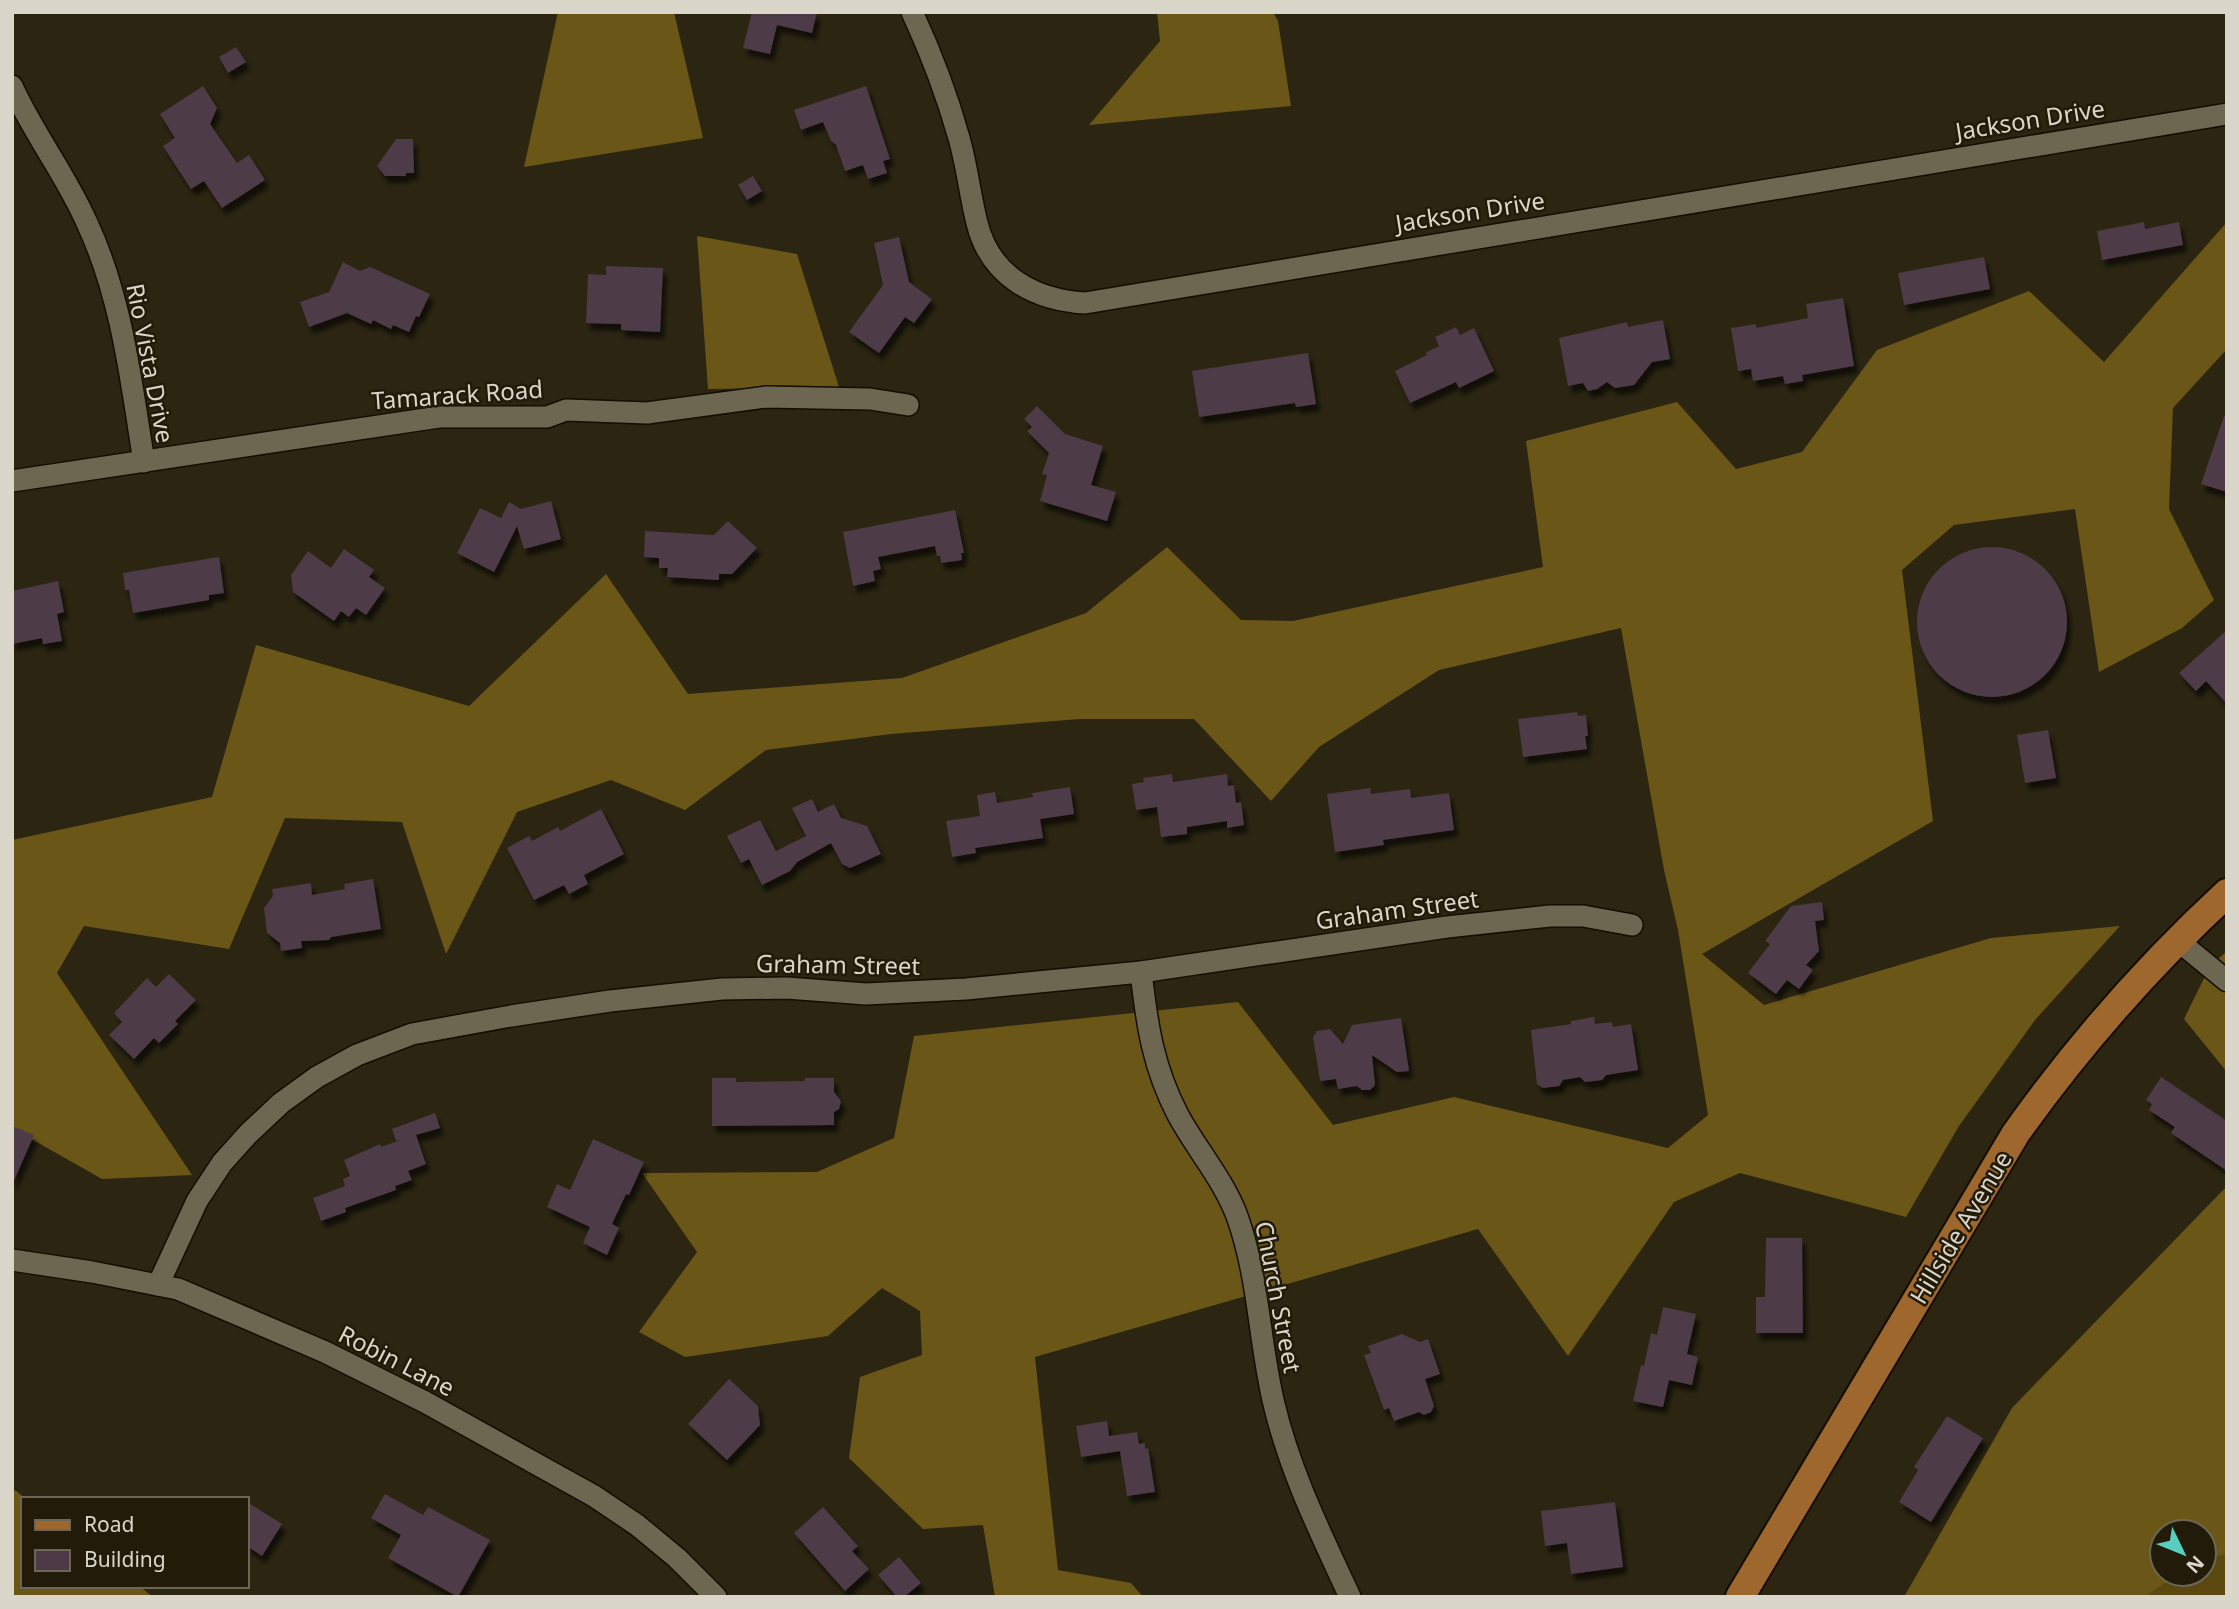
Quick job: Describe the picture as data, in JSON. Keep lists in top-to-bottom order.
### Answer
{
  "streets": {
    "main road": ["Hillside Avenue"],
    "street": [
      "Jackson Drive",
      "Rio Vista Drive",
      "Tamarack Road",
      "Graham Street",
      "Church Street",
      "Robin Lane"
    ]
  },
  "crossings": [
    ["Rio Vista Drive", "Tamarack Road"],
    ["Graham Street", "Church Street"],
    ["Graham Street", "Robin Lane"]
  ],
  "legend": ["Road", "Building"],
  "north": "bottom right"
}
